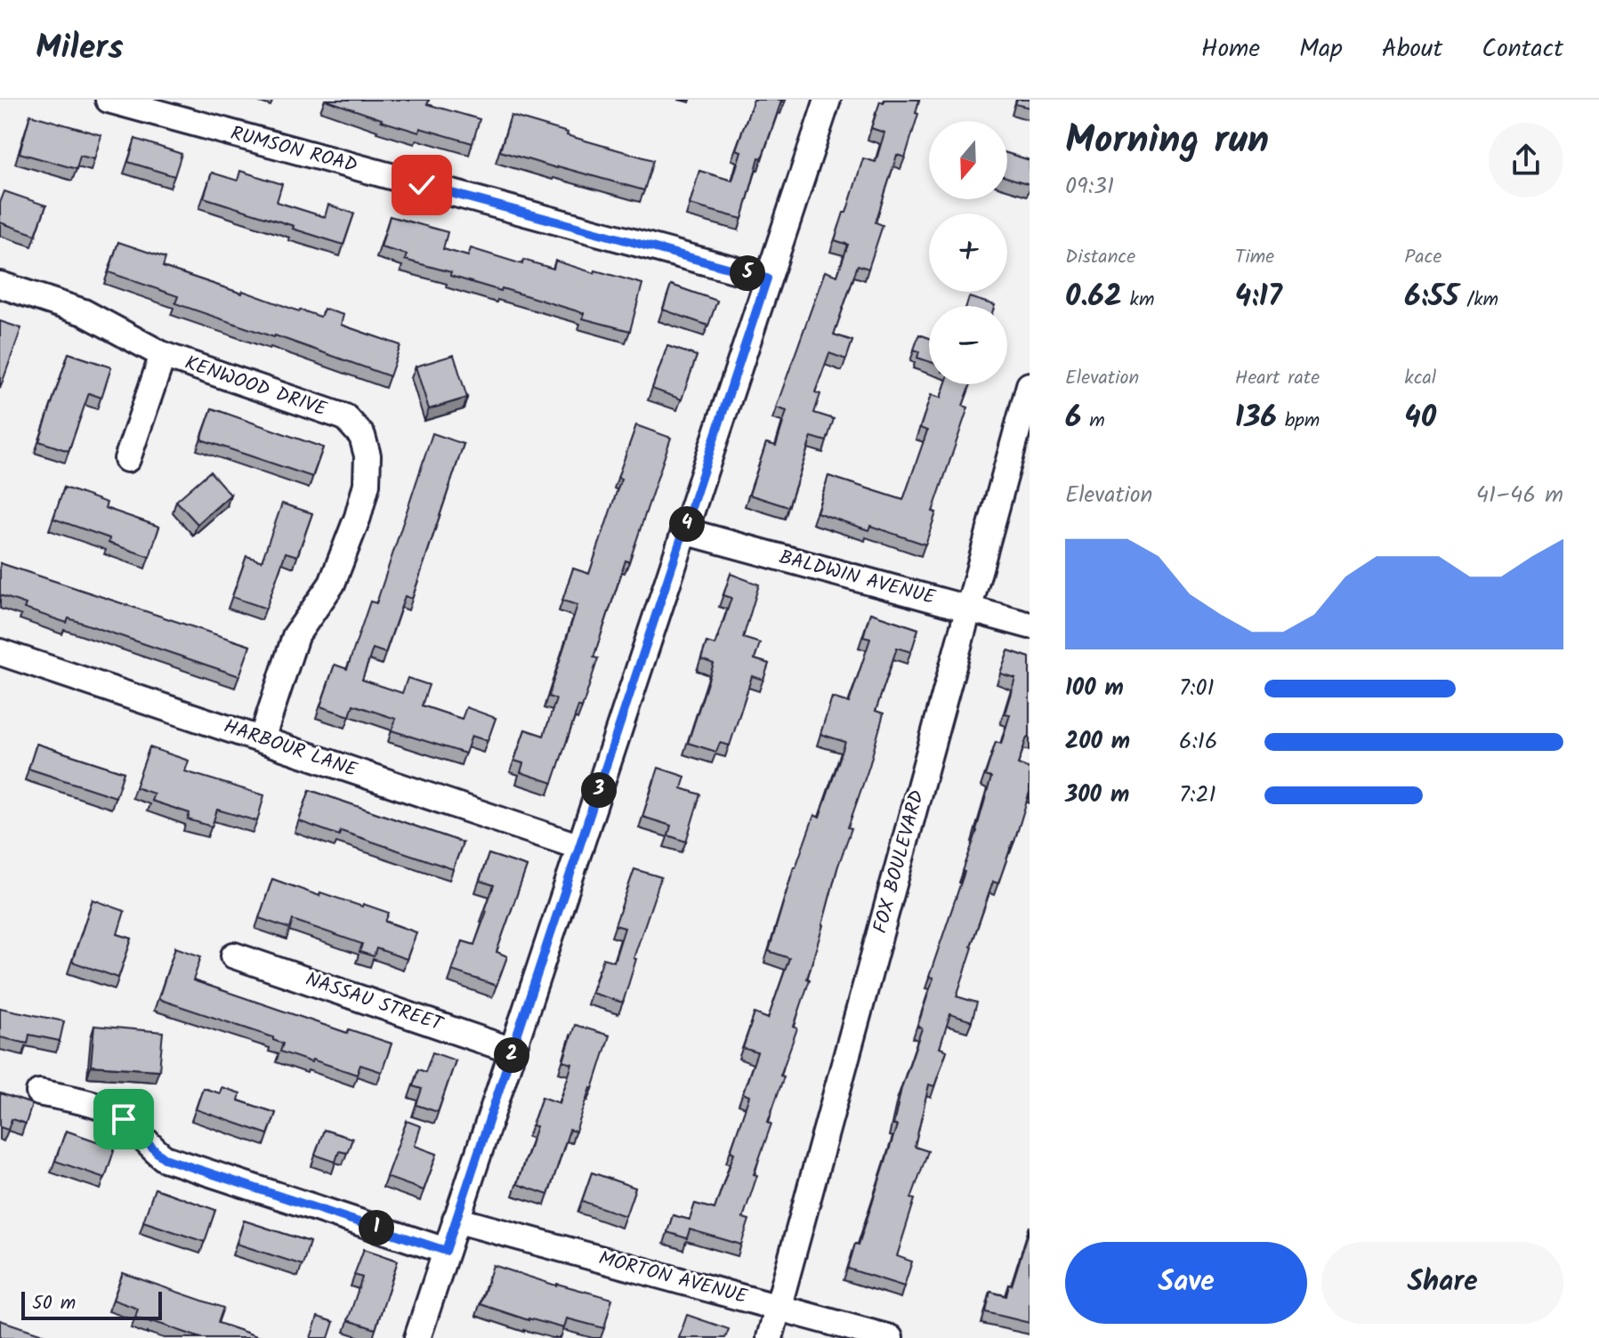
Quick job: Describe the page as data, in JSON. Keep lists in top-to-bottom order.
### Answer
{
  "streets": {
    "street": [
      "RUMSON ROAD",
      "KENWOOD DRIVE",
      "BALDWIN AVENUE",
      "HARBOUR LANE",
      "FOX BOULEVARD",
      "NASSAU STREET",
      "MORTON AVENUE"
    ]
  },
  "crossings": [
    ["KENWOOD DRIVE", "HARBOUR LANE"],
    ["BALDWIN AVENUE", "FOX BOULEVARD"],
    ["FOX BOULEVARD", "MORTON AVENUE"]
  ],
  "scale_bar": "50 m",
  "north": "bottom",
  "page": {
    "header": "Milers",
    "nav": [
      "Home",
      "Map",
      "About",
      "Contact"
    ],
    "heading": ["Morning run", "09:31"],
    "map_buttons": ["+", "−"],
    "stats": [
      ["Distance", "0.62 km"],
      ["Time", "4:17"],
      ["Pace", "6:55 /km"],
      ["Elevation", "6 m"],
      ["Heart rate", "136 bpm"],
      ["kcal", "40"]
    ],
    "pins": [
      "5",
      "4",
      "3",
      "2",
      "1"
    ],
    "chart": ["Elevation", "41–46 m"],
    "list": [
      {
        "name": "100 m",
        "note": "7:01"
      },
      {
        "name": "200 m",
        "note": "6:16"
      },
      {
        "name": "300 m",
        "note": "7:21"
      }
    ],
    "buttons": ["Save", "Share"],
    "scale": "50 m"
  }
}
